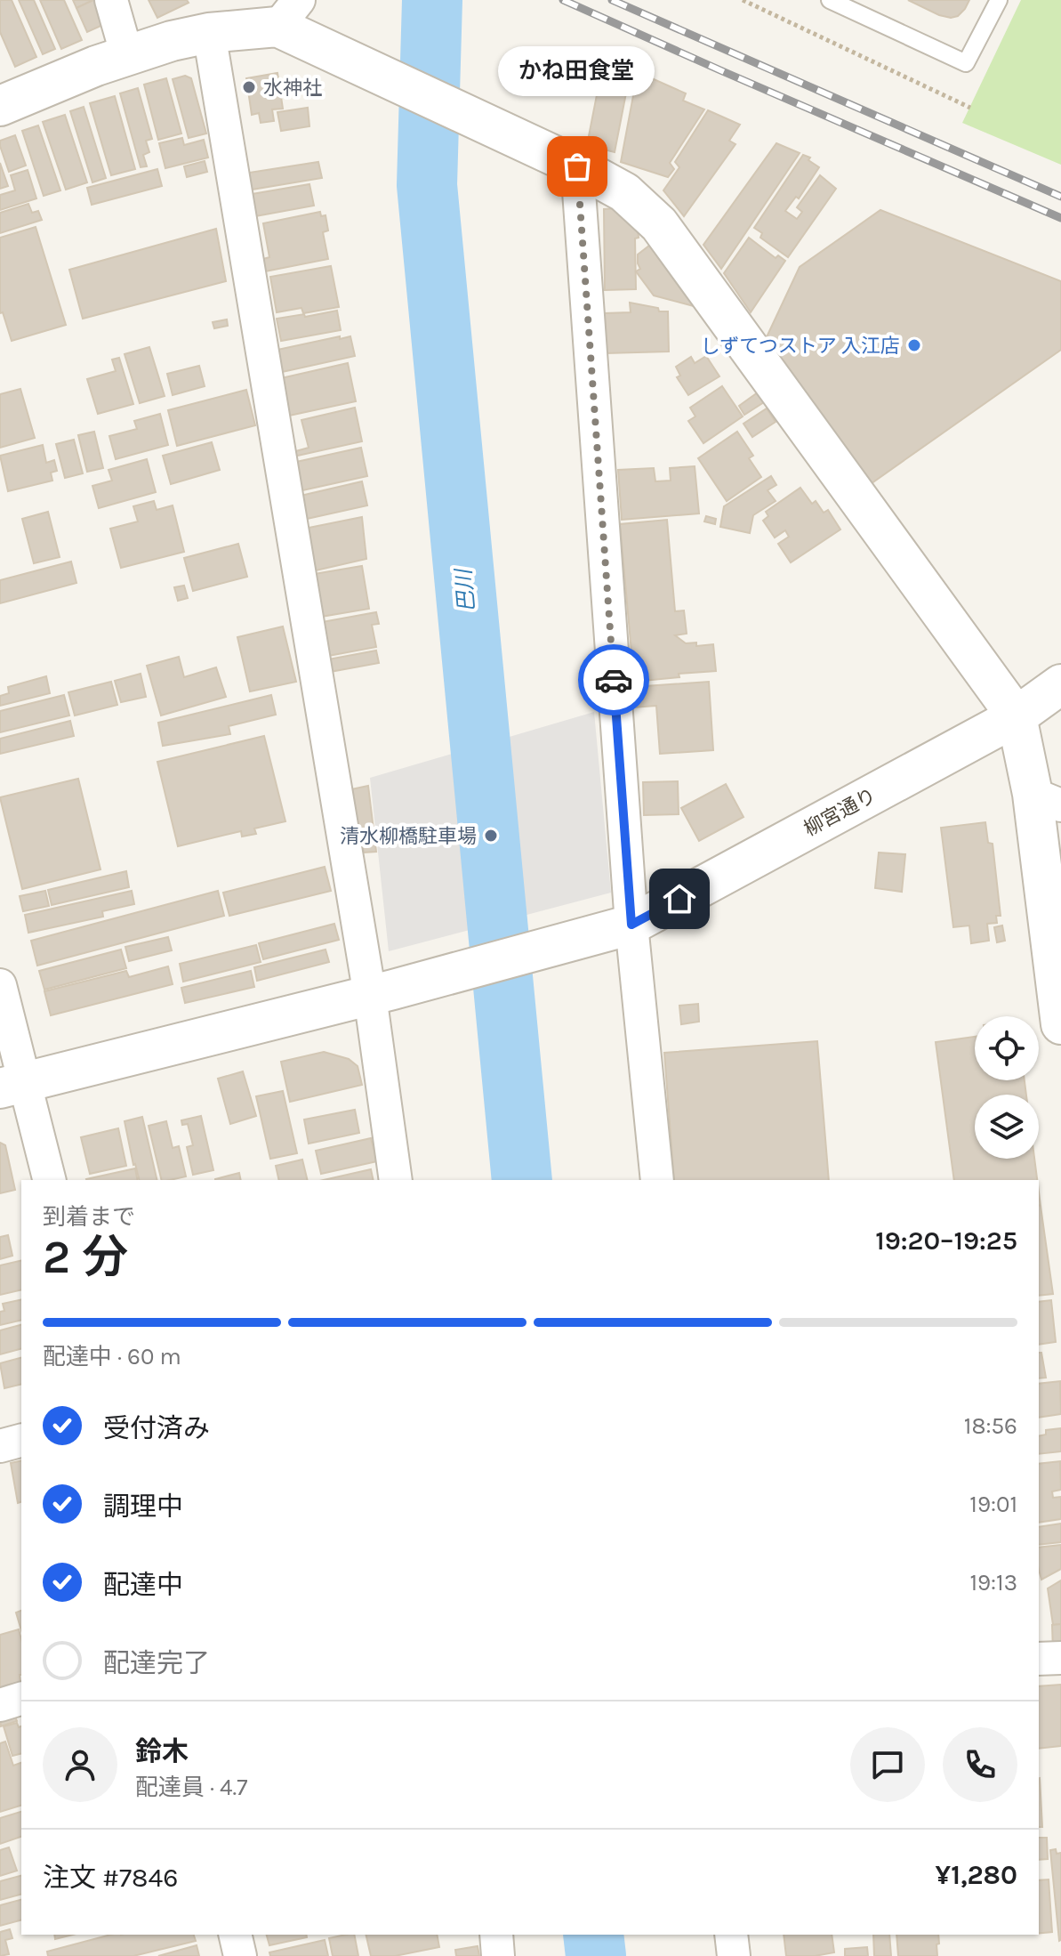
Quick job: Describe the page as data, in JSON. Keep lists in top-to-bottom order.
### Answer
{
  "streets": {
    "street": ["柳宮通り"]
  },
  "water": ["巴川"],
  "places": [
    "水神社",
    "かね田食堂",
    "しずてつストア 入江店",
    "清水柳橋駐車場"
  ],
  "page": {
    "bubble": "かね田食堂",
    "heading": ["2 分", "到着まで", "19:20–19:25"],
    "panel": [
      "鈴木",
      "配達員 · 4.7",
      "注文 #7846",
      "¥1,280"
    ],
    "bar": "配達中 · 60 m",
    "list": [
      ["受付済み", "18:56"],
      ["調理中", "19:01"],
      ["配達中", "19:13"],
      "配達完了"
    ]
  }
}
